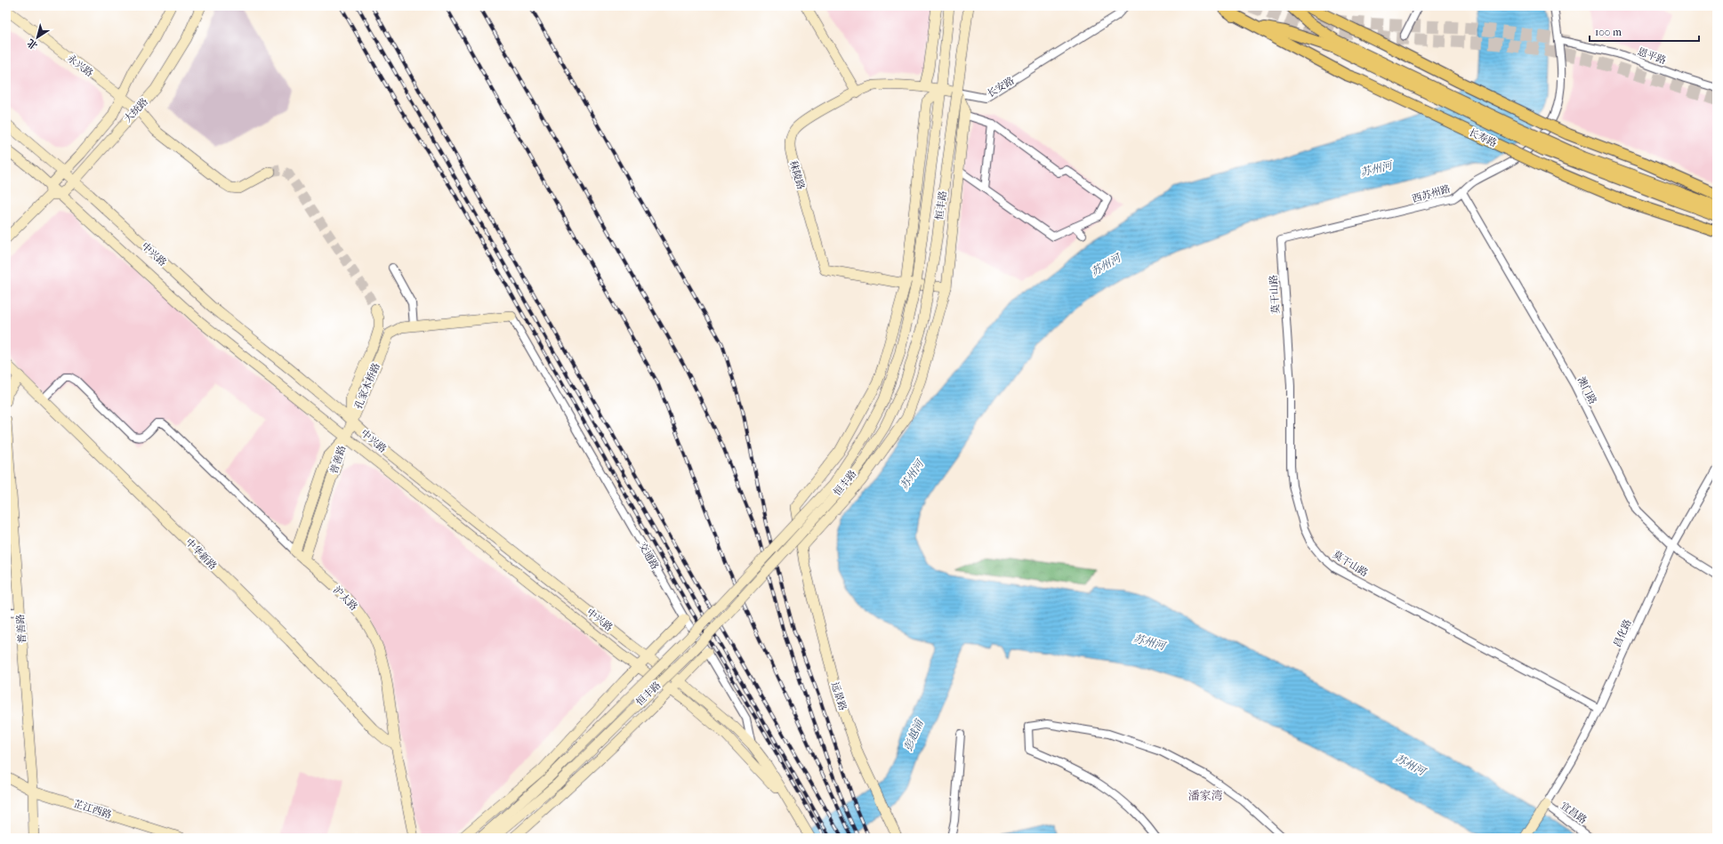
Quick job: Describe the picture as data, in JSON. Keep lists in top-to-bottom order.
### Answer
{
  "streets": {
    "main road": ["长寿路"],
    "street": [
      "恩平路",
      "永兴路",
      "长安路",
      "大统路",
      "秣陵路",
      "西苏州路",
      "恒丰路",
      "中兴路",
      "莫干山路",
      "孔家木桥路",
      "澳门路",
      "普善路",
      "中华新路",
      "交通路",
      "沪太路",
      "昌化路",
      "远景路",
      "芷江西路",
      "宜昌路"
    ]
  },
  "crossings": [
    ["恩平路", "西苏州路"],
    ["永兴路", "大统路"],
    ["长安路", "秣陵路"],
    ["长安路", "恒丰路"],
    ["长安路", "远景路"],
    ["大统路", "中兴路"],
    ["秣陵路", "远景路"],
    ["西苏州路", "莫干山路"],
    ["西苏州路", "澳门路"],
    ["恒丰路", "中兴路"],
    ["恒丰路", "交通路"],
    ["恒丰路", "远景路"],
    ["中兴路", "孔家木桥路"],
    ["中兴路", "普善路"],
    ["中兴路", "交通路"],
    ["莫干山路", "昌化路"],
    ["孔家木桥路", "普善路"],
    ["澳门路", "昌化路"],
    ["普善路", "沪太路"],
    ["普善路", "芷江西路"],
    ["中华新路", "沪太路"],
    ["昌化路", "宜昌路"]
  ],
  "districts": ["潘家湾"],
  "water": ["苏州河", "彭越浦"],
  "scale_bar": "100 m",
  "north": "bottom left"
}
